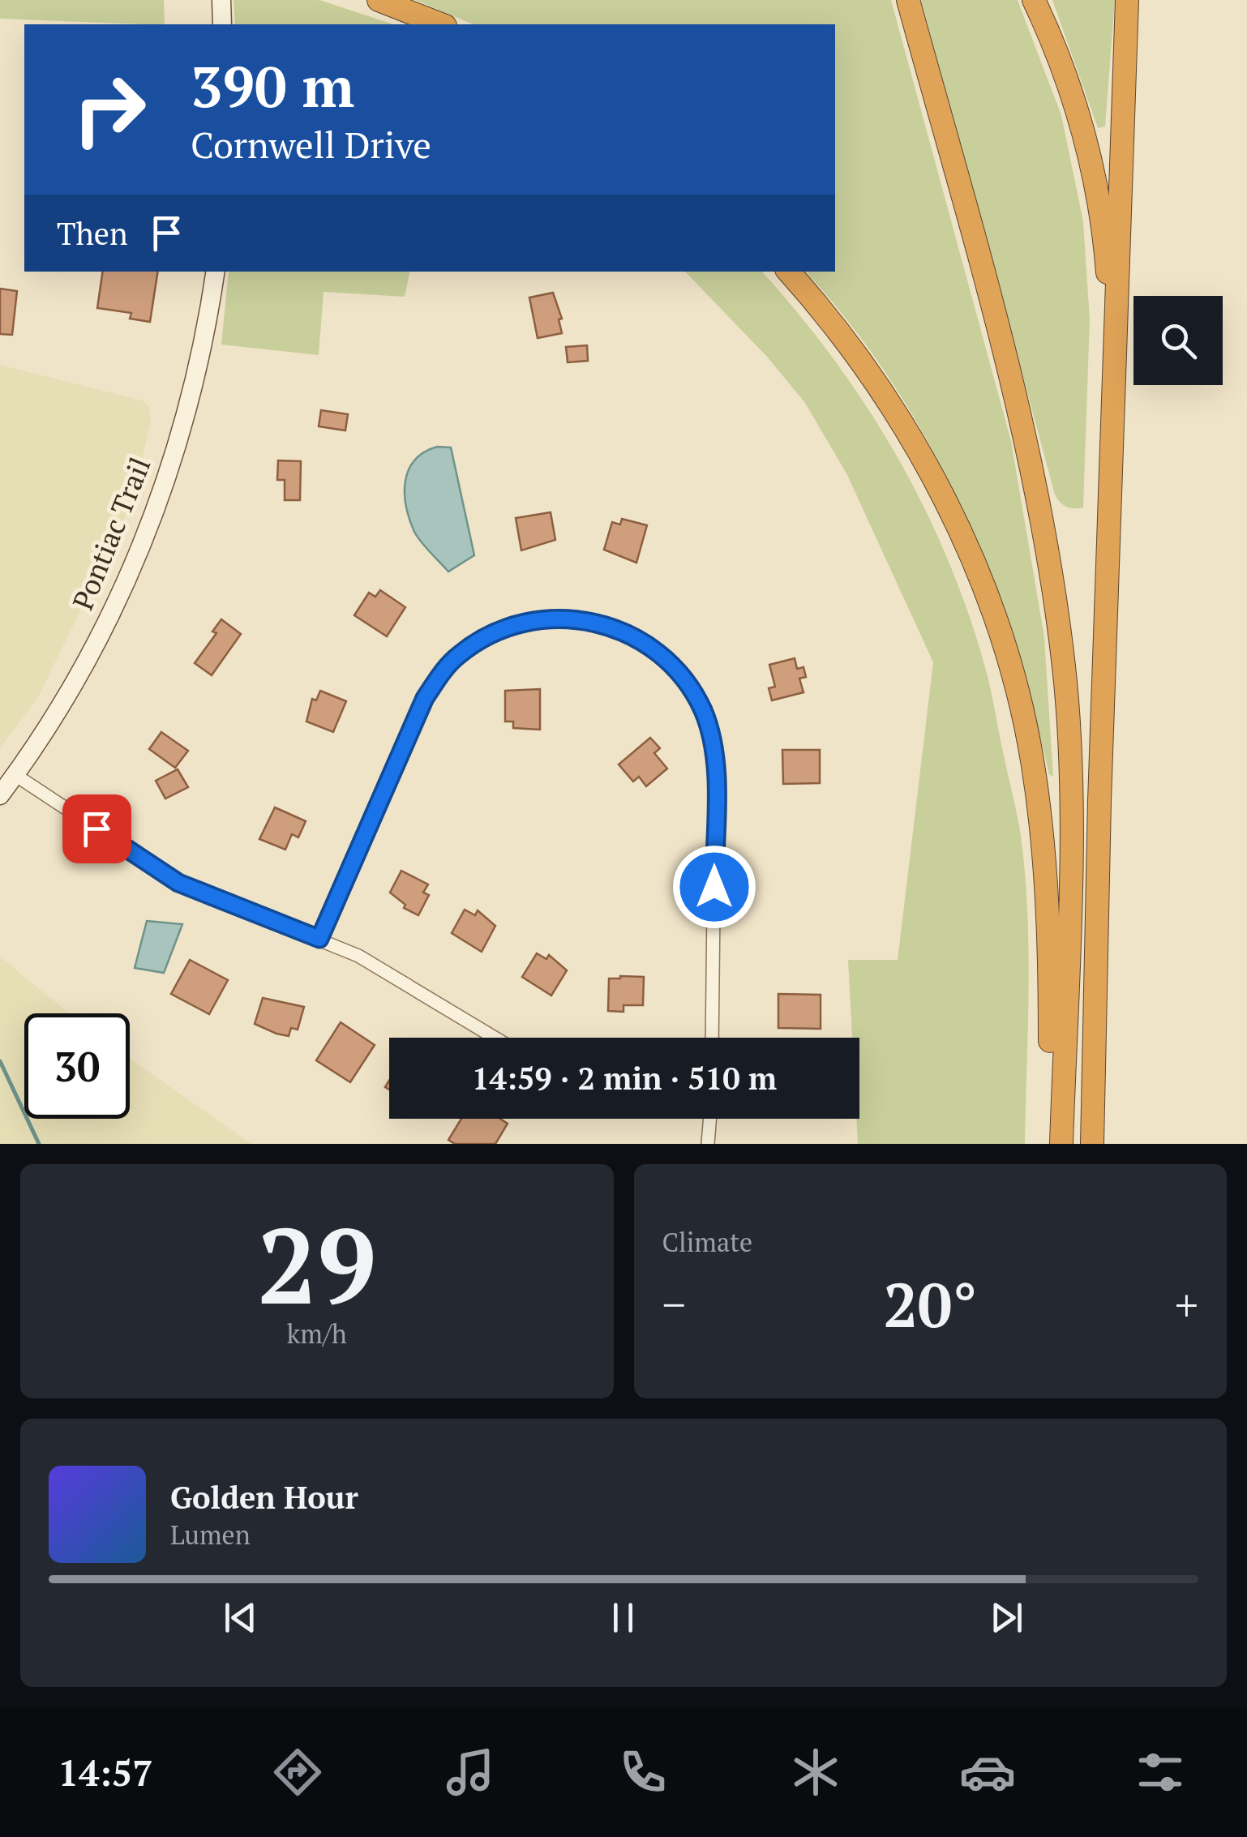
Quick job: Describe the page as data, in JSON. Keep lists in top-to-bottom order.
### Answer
{
  "streets": {
    "main road": ["Pontiac Trail"]
  },
  "page": {
    "turn": ["390 m", "Cornwell Drive"],
    "then": "Then",
    "limit": "30",
    "trip": "14:59 · 2 min · 510 m",
    "tile": [
      ["29", "km/h"],
      "Climate"
    ],
    "heat": ["−", "20°", "+"],
    "song": ["Golden Hour", "Lumen"],
    "tabs": "14:57"
  }
}
